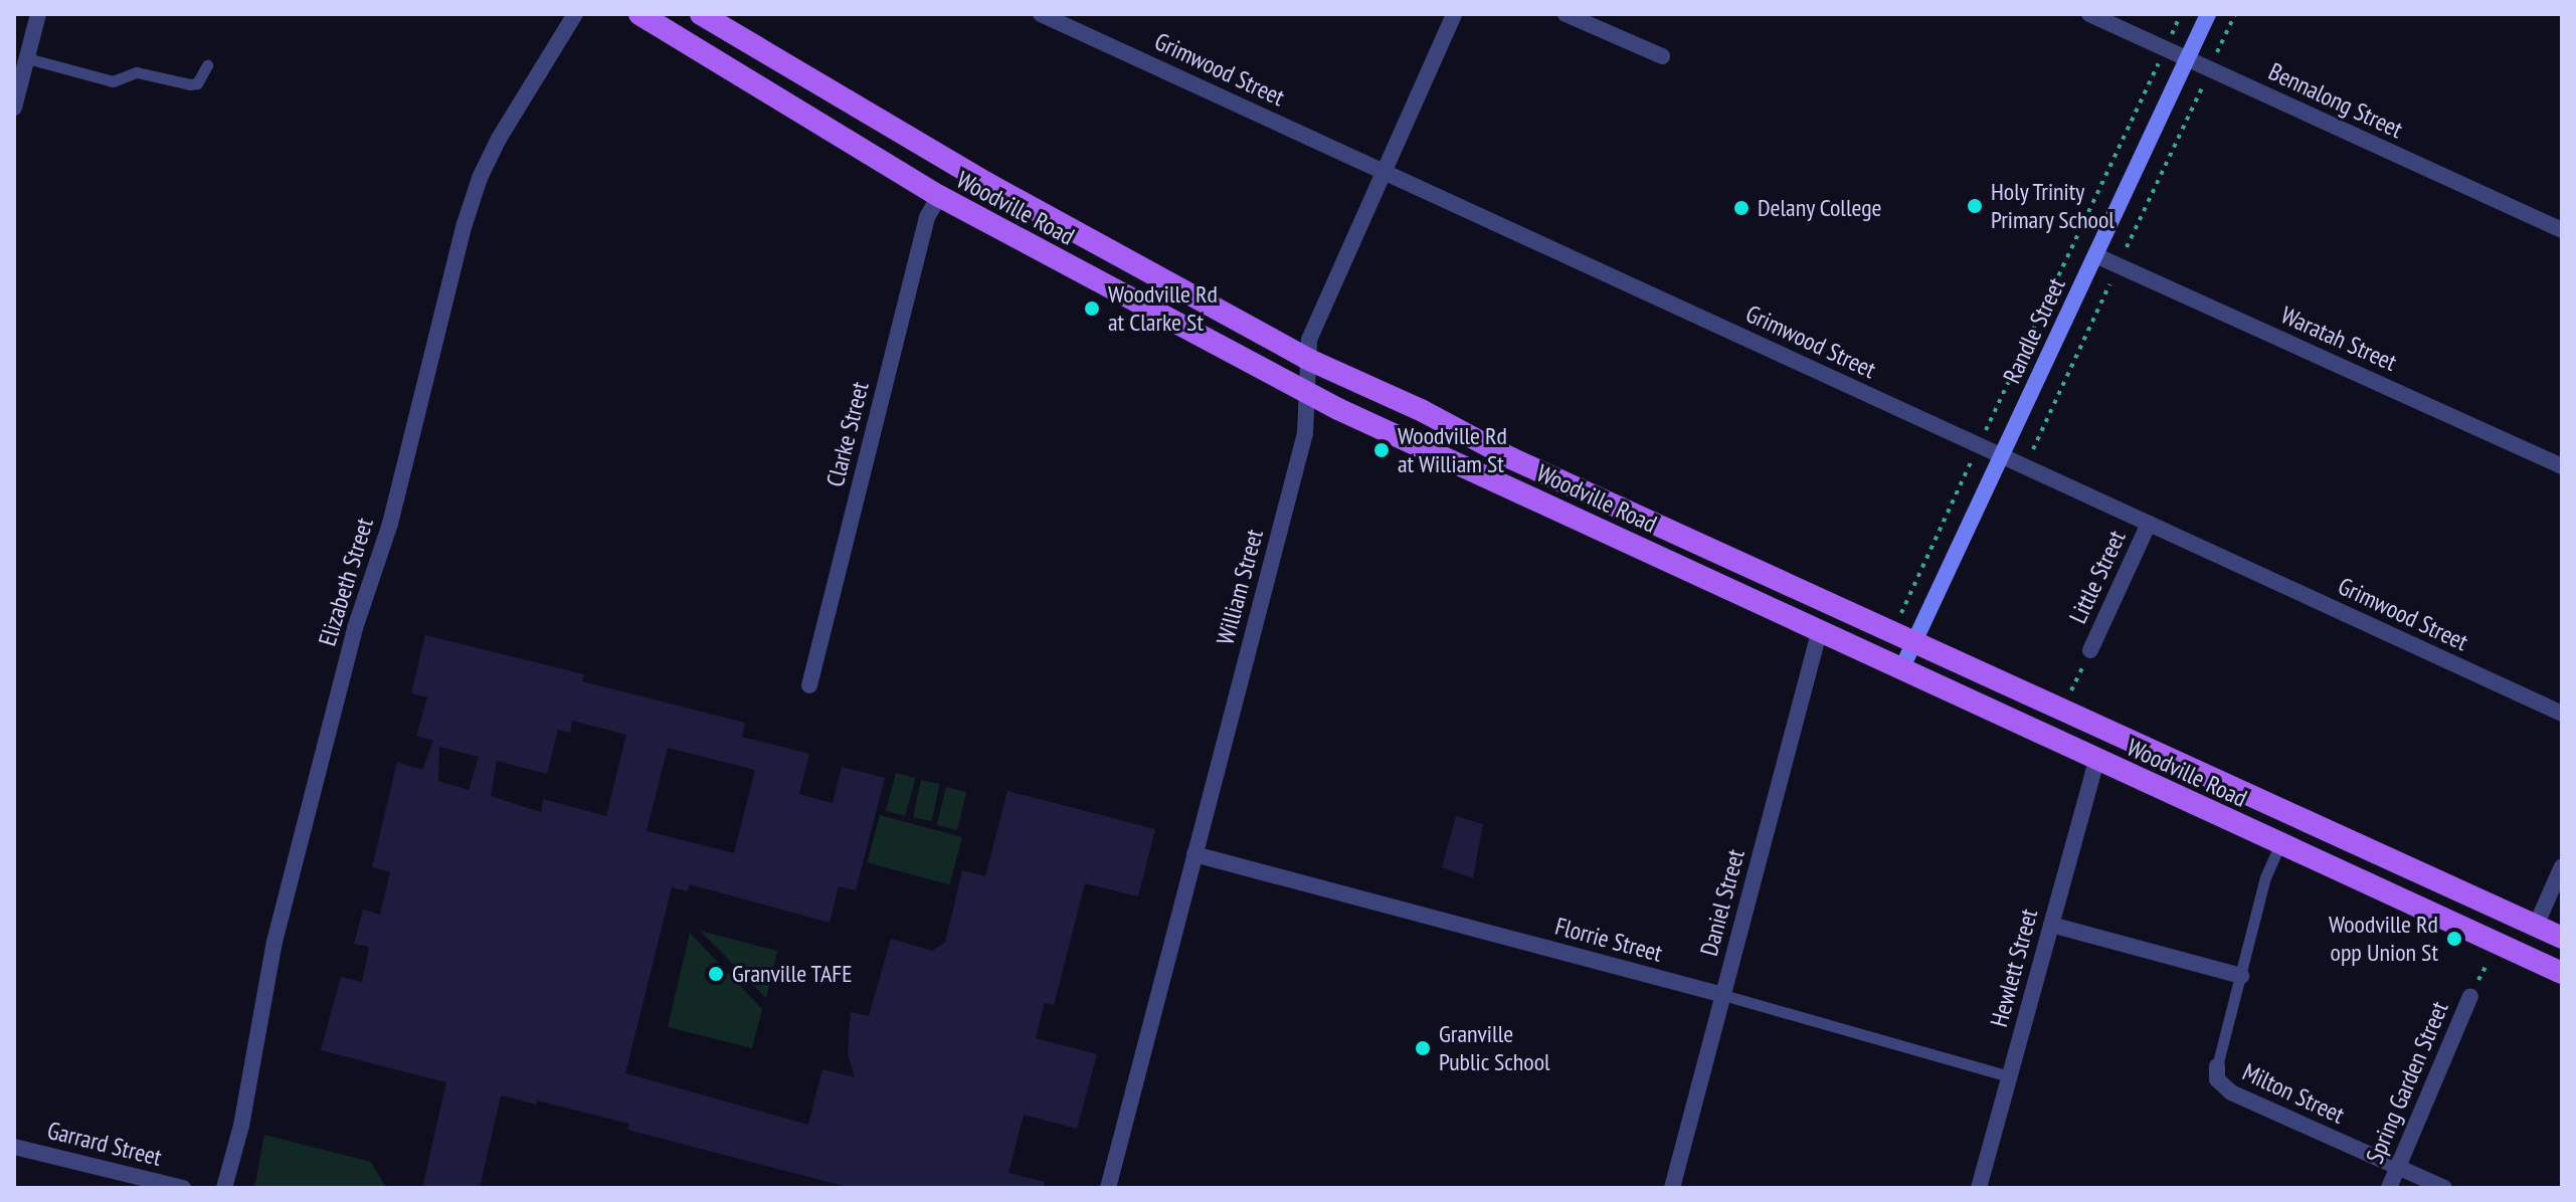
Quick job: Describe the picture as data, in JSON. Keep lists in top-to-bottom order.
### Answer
{
  "streets": {
    "main road": ["Woodville Road", "Randle Street"],
    "street": [
      "Grimwood Street",
      "Bennalong Street",
      "Waratah Street",
      "Clarke Street",
      "Little Street",
      "Elizabeth Street",
      "William Street",
      "Daniel Street",
      "Florrie Street",
      "Hewlett Street",
      "Spring Garden Street",
      "Milton Street",
      "Garrard Street"
    ]
  },
  "crossings": [
    ["Grimwood Street", "Randle Street"],
    ["Grimwood Street", "Little Street"],
    ["Grimwood Street", "William Street"],
    ["Bennalong Street", "Randle Street"],
    ["Woodville Road", "Randle Street"],
    ["Woodville Road", "Clarke Street"],
    ["Woodville Road", "William Street"],
    ["Woodville Road", "Daniel Street"],
    ["Woodville Road", "Hewlett Street"],
    ["Woodville Road", "Milton Street"],
    ["Randle Street", "Waratah Street"],
    ["William Street", "Florrie Street"],
    ["Daniel Street", "Florrie Street"],
    ["Florrie Street", "Hewlett Street"],
    ["Spring Garden Street", "Milton Street"]
  ],
  "places": [
    "Holy Trinity Primary School",
    "Delany College",
    "Woodville Rd at Clarke St",
    "Woodville Rd at William St",
    "Woodville Rd opp Union St",
    "Granville TAFE",
    "Granville Public School"
  ]
}
